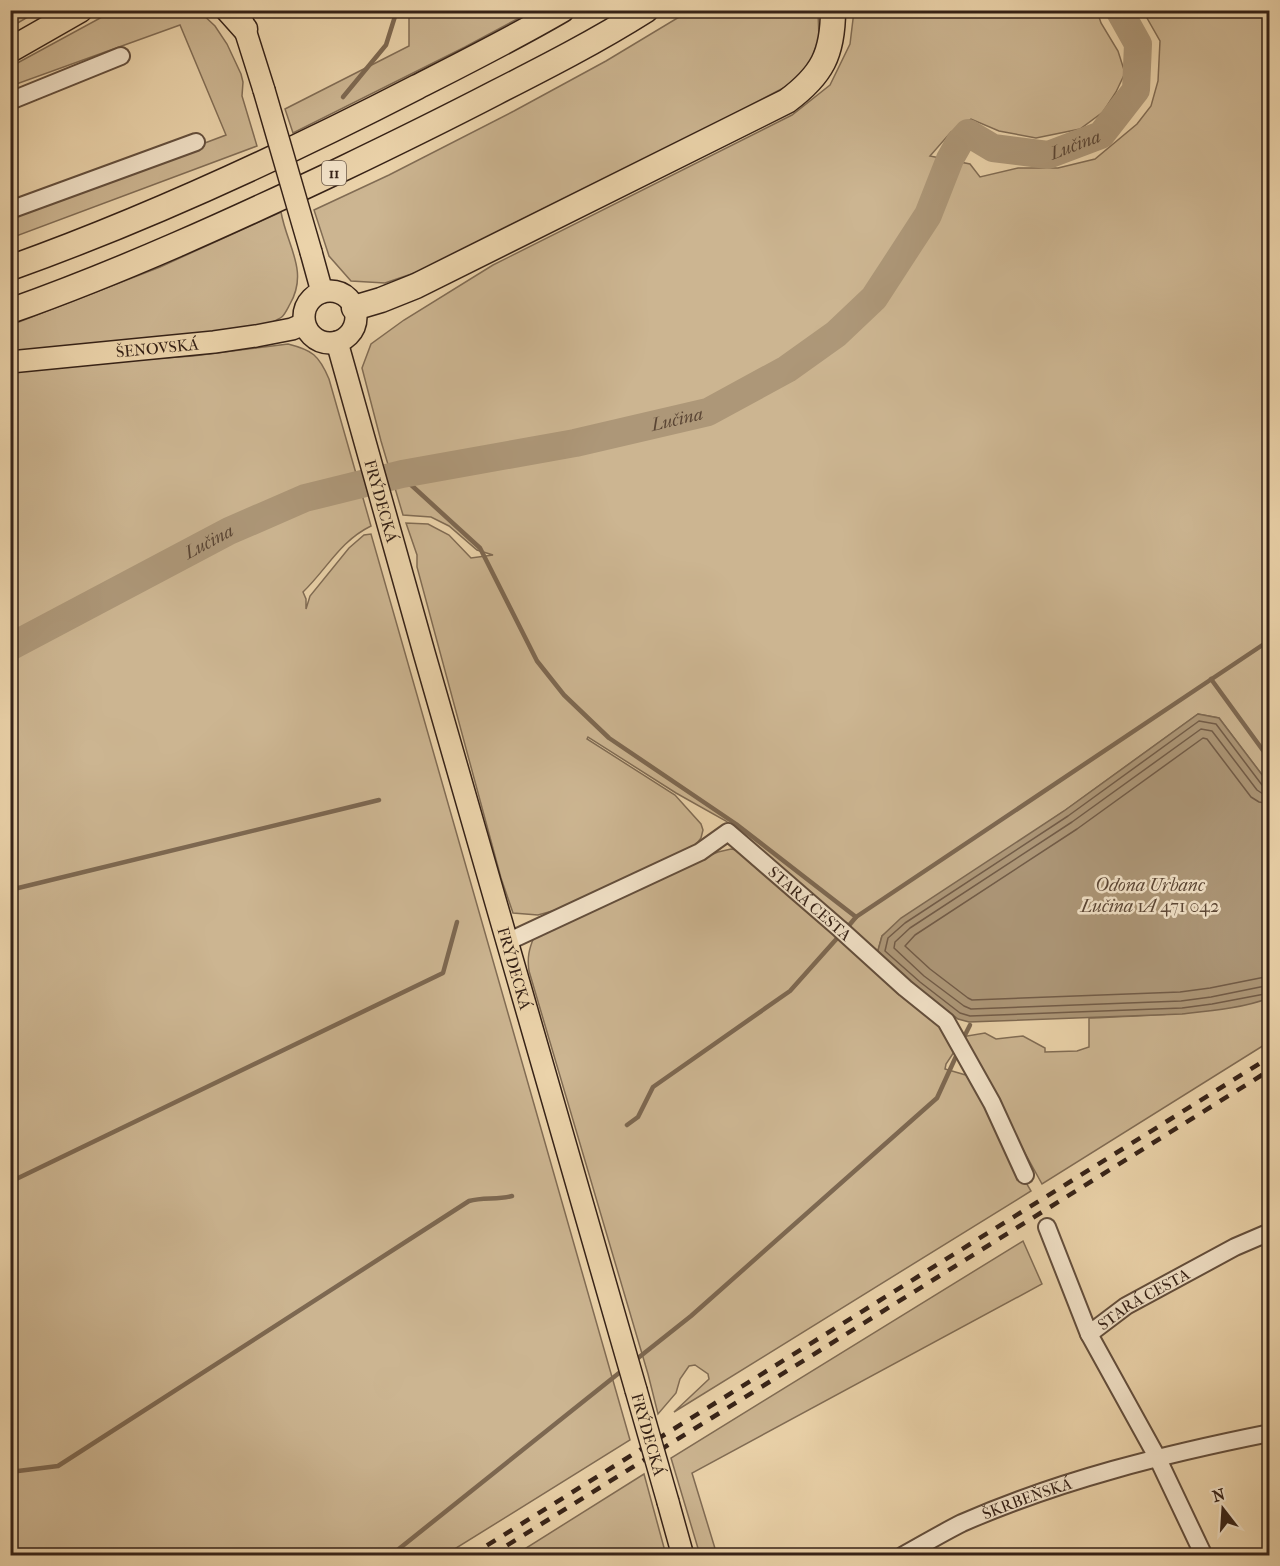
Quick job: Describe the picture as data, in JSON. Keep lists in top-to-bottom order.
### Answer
{
  "streets": {
    "highway": ["11"],
    "main road": ["ŠENOVSKÁ", "FRÝDECKÁ"],
    "street": ["STARÁ CESTA", "ŠKRBEŇSKÁ"]
  },
  "crossings": [
    ["ŠENOVSKÁ", "FRÝDECKÁ"],
    ["FRÝDECKÁ", "STARÁ CESTA"]
  ],
  "water": ["Lučina", "Odona Urbanc Lučina 1A 471 042"],
  "north": "top"
}
